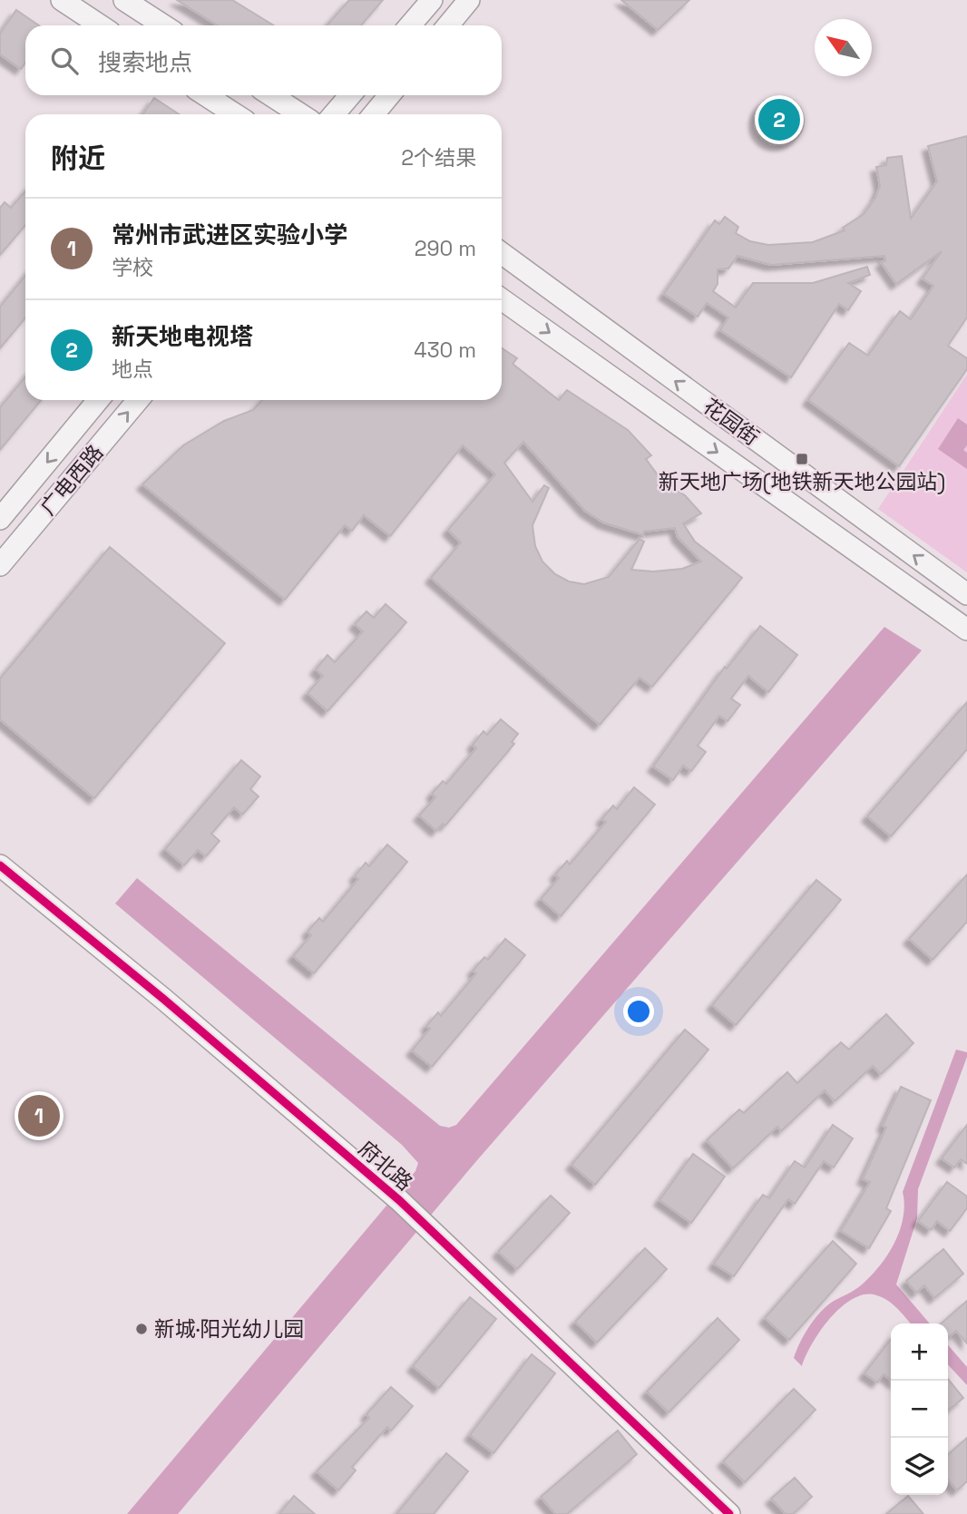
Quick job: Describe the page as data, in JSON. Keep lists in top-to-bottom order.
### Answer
{
  "streets": {
    "main road": ["花园街", "广电西路", "府北路"]
  },
  "places": {
    "transit": ["新天地广场(地铁新天地公园站)"],
    "other": ["新城·阳光幼儿园"]
  },
  "north": "top left",
  "page": {
    "search": "搜索地点",
    "pins": ["2", "1"],
    "heading": ["附近", "2个结果"],
    "list": [
      {
        "mark": "1",
        "name": "常州市武进区实验小学",
        "note": "学校",
        "value": "290 m"
      },
      {
        "mark": "2",
        "name": "新天地电视塔",
        "note": "地点",
        "value": "430 m"
      }
    ],
    "map_buttons": ["+", "−"]
  }
}
